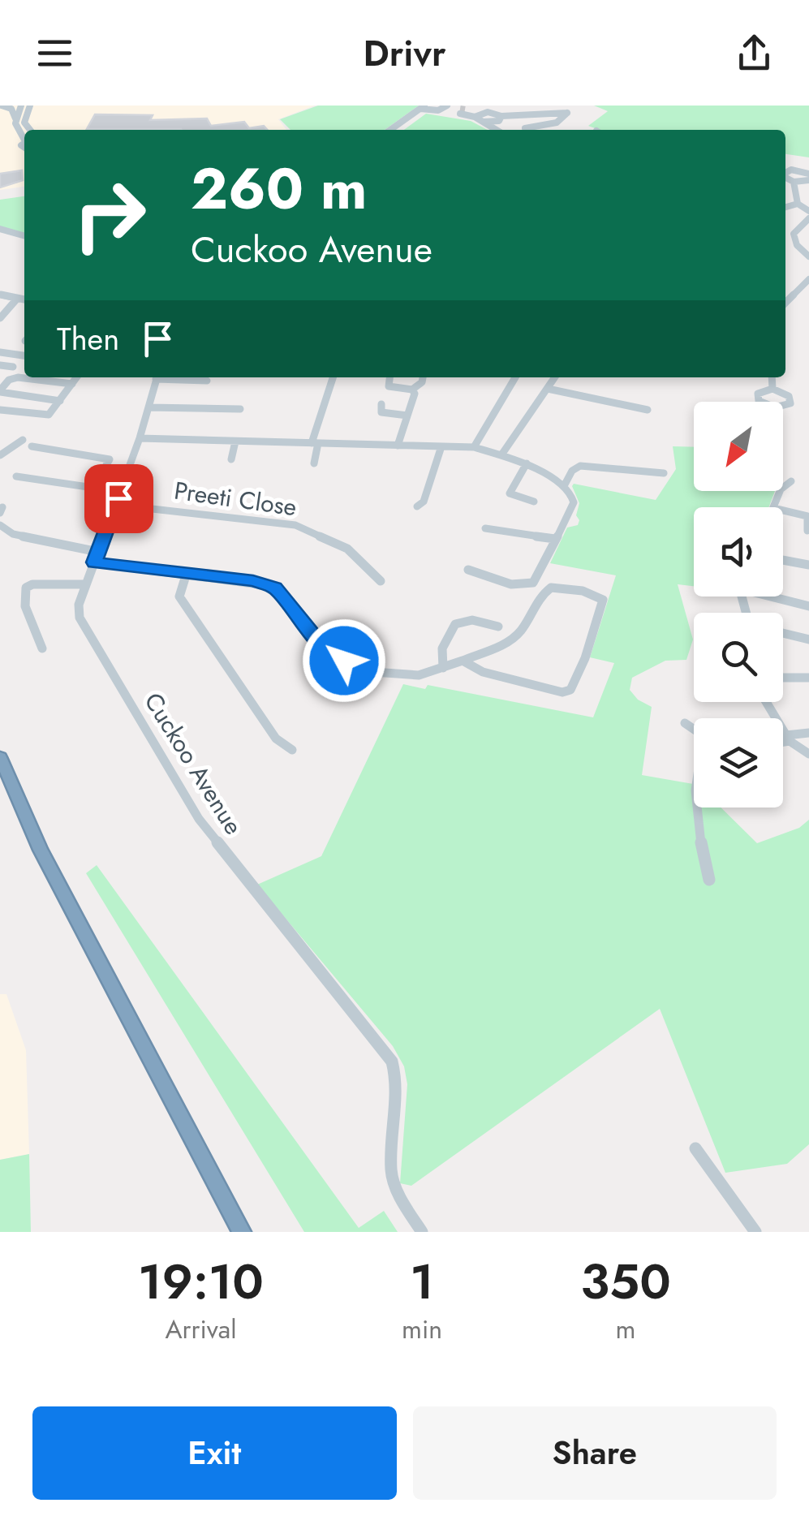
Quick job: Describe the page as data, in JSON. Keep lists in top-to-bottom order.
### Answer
{
  "streets": {
    "street": ["Preeti Close", "Cuckoo Avenue"]
  },
  "crossings": [
    ["Preeti Close", "Cuckoo Avenue"]
  ],
  "north": "bottom left",
  "page": {
    "header": "Drivr",
    "turn": ["260 m", "Cuckoo Avenue"],
    "then": "Then",
    "eta": [
      "19:10",
      "Arrival",
      "1",
      "min",
      "350",
      "m"
    ],
    "buttons": ["Exit", "Share"]
  }
}
